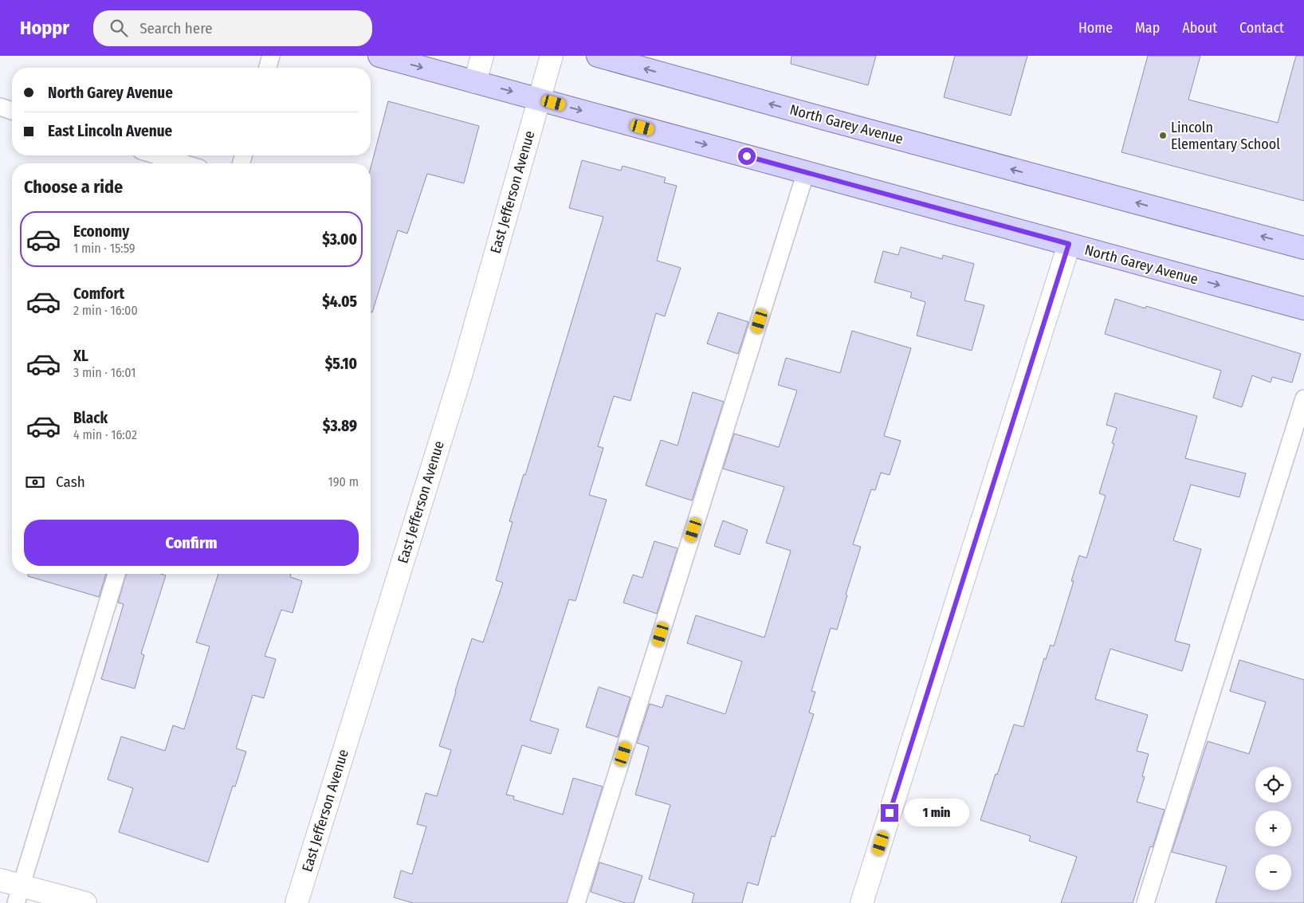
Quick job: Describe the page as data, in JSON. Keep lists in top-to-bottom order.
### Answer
{
  "streets": {
    "main road": ["North Garey Avenue"],
    "street": ["East Jefferson Avenue"]
  },
  "crossings": [
    ["North Garey Avenue", "East Jefferson Avenue"]
  ],
  "places": ["Lincoln Elementary School"],
  "page": {
    "header": "Hoppr",
    "search": "Search here",
    "nav": [
      "Home",
      "Map",
      "About",
      "Contact"
    ],
    "banner": ["North Garey Avenue", "East Lincoln Avenue"],
    "heading": "Choose a ride",
    "list": [
      {
        "name": "Economy",
        "note": "1 min · 15:59",
        "value": "$3.00"
      },
      {
        "name": "Comfort",
        "note": "2 min · 16:00",
        "value": "$4.05"
      },
      {
        "name": "XL",
        "note": "3 min · 16:01",
        "value": "$5.10"
      },
      {
        "name": "Black",
        "note": "4 min · 16:02",
        "value": "$3.89"
      }
    ],
    "pay": ["Cash", "190 m"],
    "buttons": "Confirm",
    "map_buttons": ["+", "−"],
    "bubble": "1 min"
  }
}
